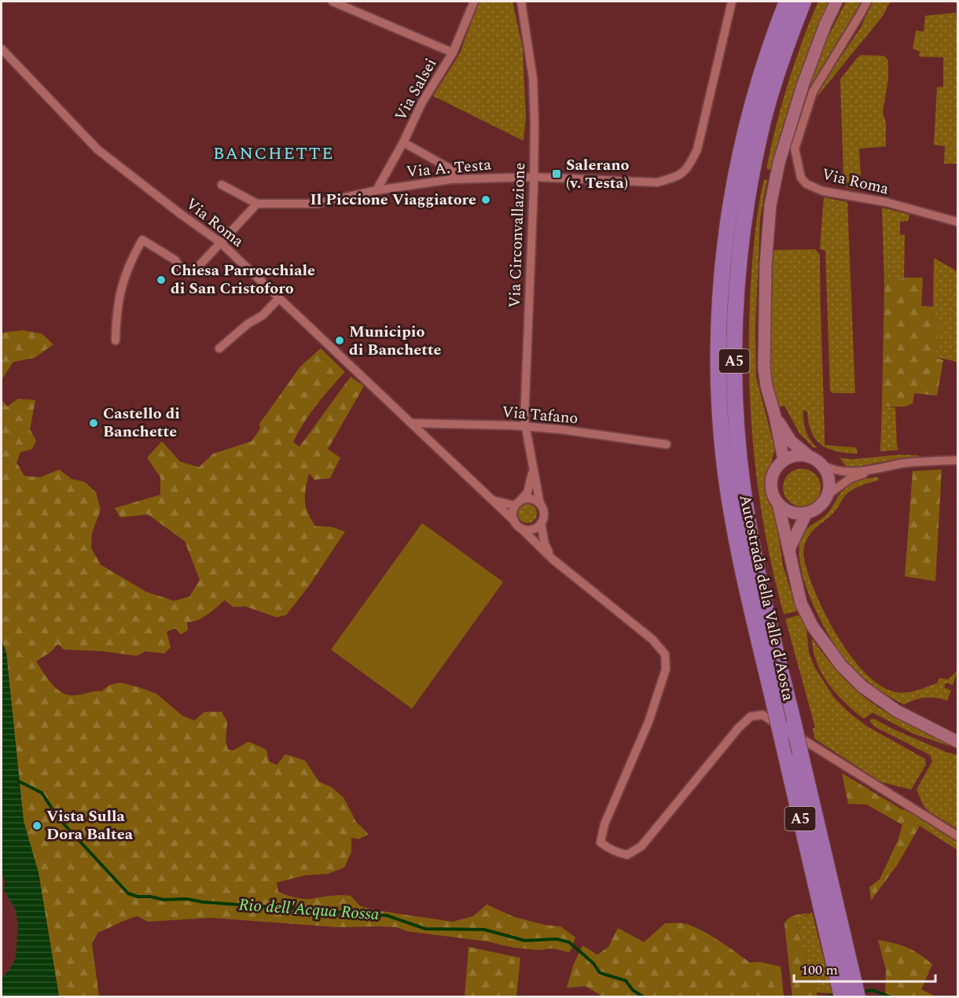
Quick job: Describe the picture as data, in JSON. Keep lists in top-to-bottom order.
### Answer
{
  "streets": {
    "highway": ["A5", "Autostrada della Valle d'Aosta"],
    "street": [
      "Via Salsei",
      "Via A. Testa",
      "Via Roma",
      "Via Circonvallazione",
      "Via Tafano"
    ]
  },
  "crossings": [
    ["Via Salsei", "Via A. Testa"],
    ["Via A. Testa", "Via Circonvallazione"],
    ["Via Roma", "Via Circonvallazione"],
    ["Via Roma", "Via Tafano"],
    ["Via Circonvallazione", "Via Tafano"]
  ],
  "districts": ["BANCHETTE"],
  "water": ["Rio dell'Acqua Rossa"],
  "places": {
    "transit": ["Salerano (v. Testa)"],
    "other": [
      "Il Piccione Viaggiatore",
      "Chiesa Parrocchiale di San Cristoforo",
      "Municipio di Banchette",
      "Castello di Banchette",
      "Vista Sulla Dora Baltea"
    ]
  },
  "scale_bar": "100 m"
}
